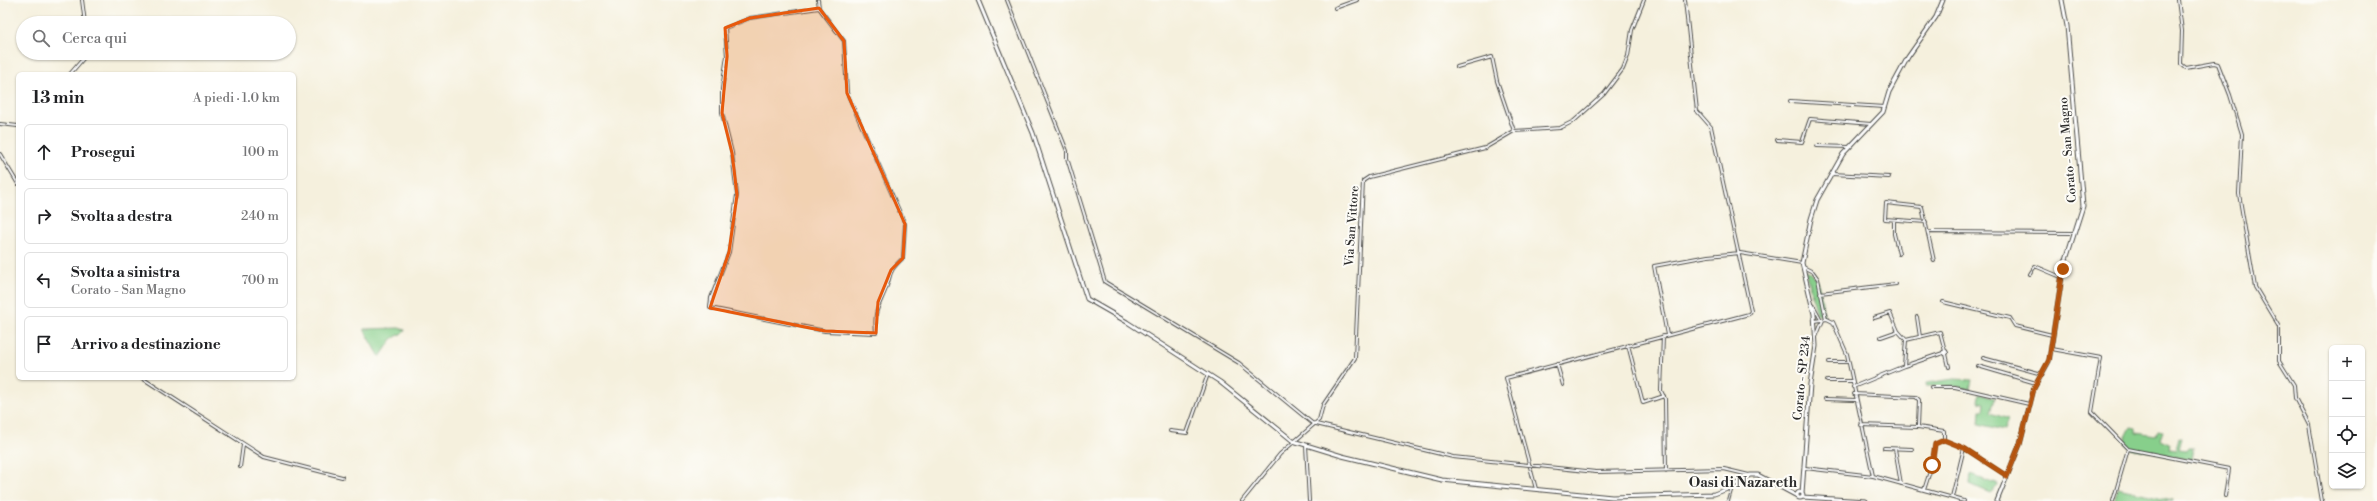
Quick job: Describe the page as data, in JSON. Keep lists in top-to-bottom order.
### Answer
{
  "streets": {
    "street": ["Corato - San Magno", "Via San Vittore", "Corato - SP 234"]
  },
  "districts": ["Oasi di Nazareth"],
  "page": {
    "search": "Cerca qui",
    "heading": ["13 min", "A piedi · 1.0 km"],
    "list": [
      ["Prosegui", "100 m"],
      ["Svolta a destra", "240 m"],
      ["Svolta a sinistra", "Corato - San Magno", "700 m"],
      "Arrivo a destinazione"
    ],
    "map_buttons": ["+", "−"]
  }
}
